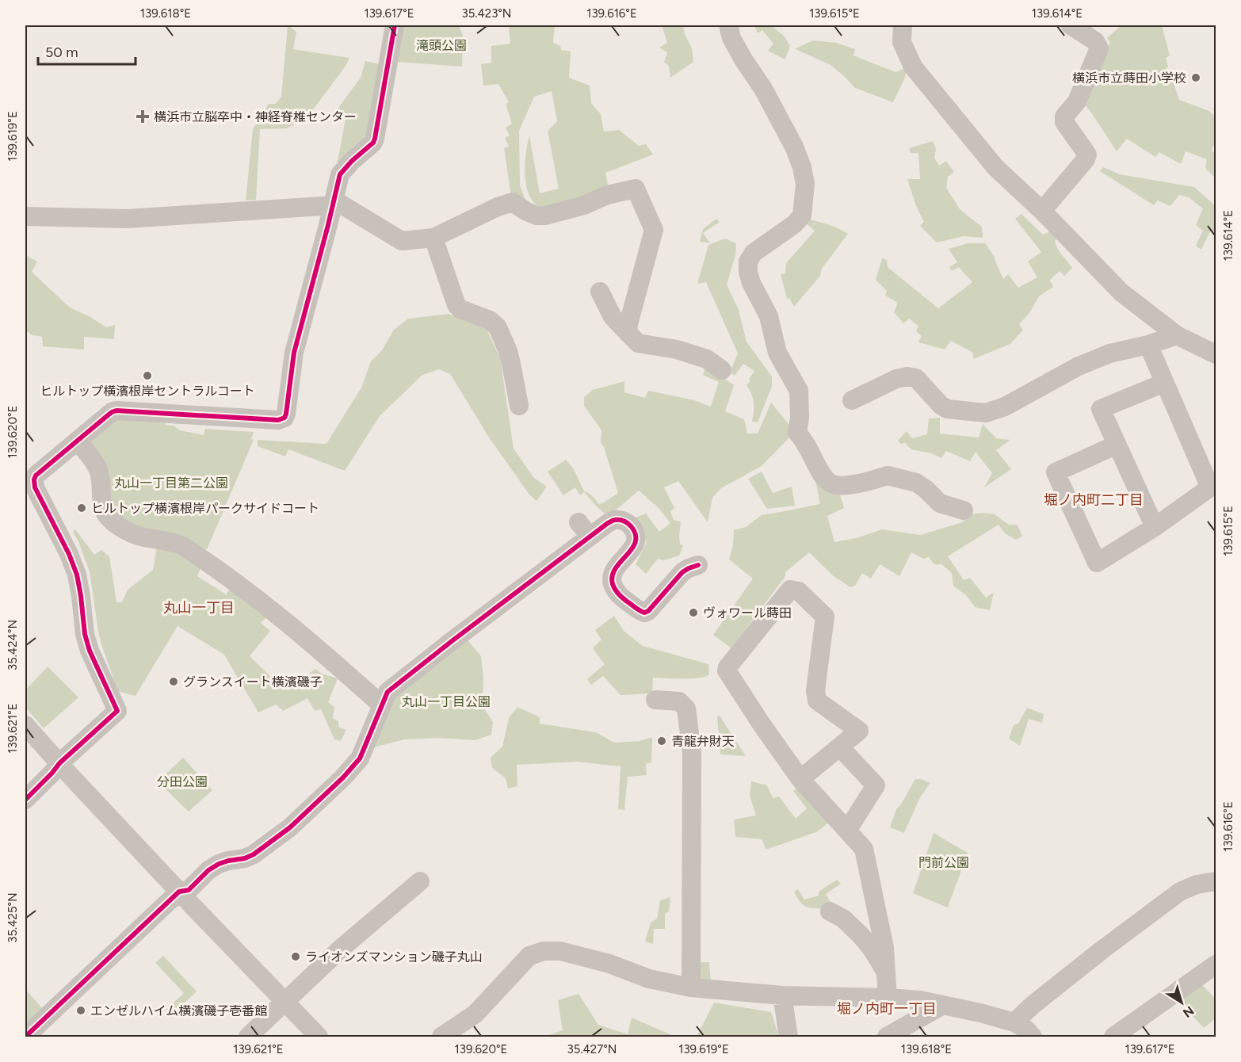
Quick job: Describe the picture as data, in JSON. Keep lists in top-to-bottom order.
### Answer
{
  "districts": ["堀ノ内町二丁目", "丸山一丁目", "堀ノ内町一丁目"],
  "parks": [
    "滝頭公園",
    "丸山一丁目第二公園",
    "丸山一丁目公園",
    "分田公園",
    "門前公園"
  ],
  "places": {
    "other": [
      "横浜市立蒔田小学校",
      "ヒルトップ横濱根岸セントラルコート",
      "ヒルトップ横濱根岸パークサイドコート",
      "ヴォワール蒔田",
      "グランスイート横濱磯子",
      "青龍弁財天",
      "ライオンズマンション磯子丸山",
      "エンゼルハイム横濱磯子壱番館"
    ],
    "health": ["横浜市立脳卒中・神経脊椎センター"]
  },
  "scale_bar": "50 m",
  "north": "bottom right",
  "coordinates": [
    "139.618°E",
    "139.617°E",
    "35.423°N",
    "139.616°E",
    "139.615°E",
    "139.614°E",
    "139.619°E",
    "139.620°E",
    "35.424°N",
    "139.621°E",
    "35.425°N",
    "35.427°N"
  ]
}
